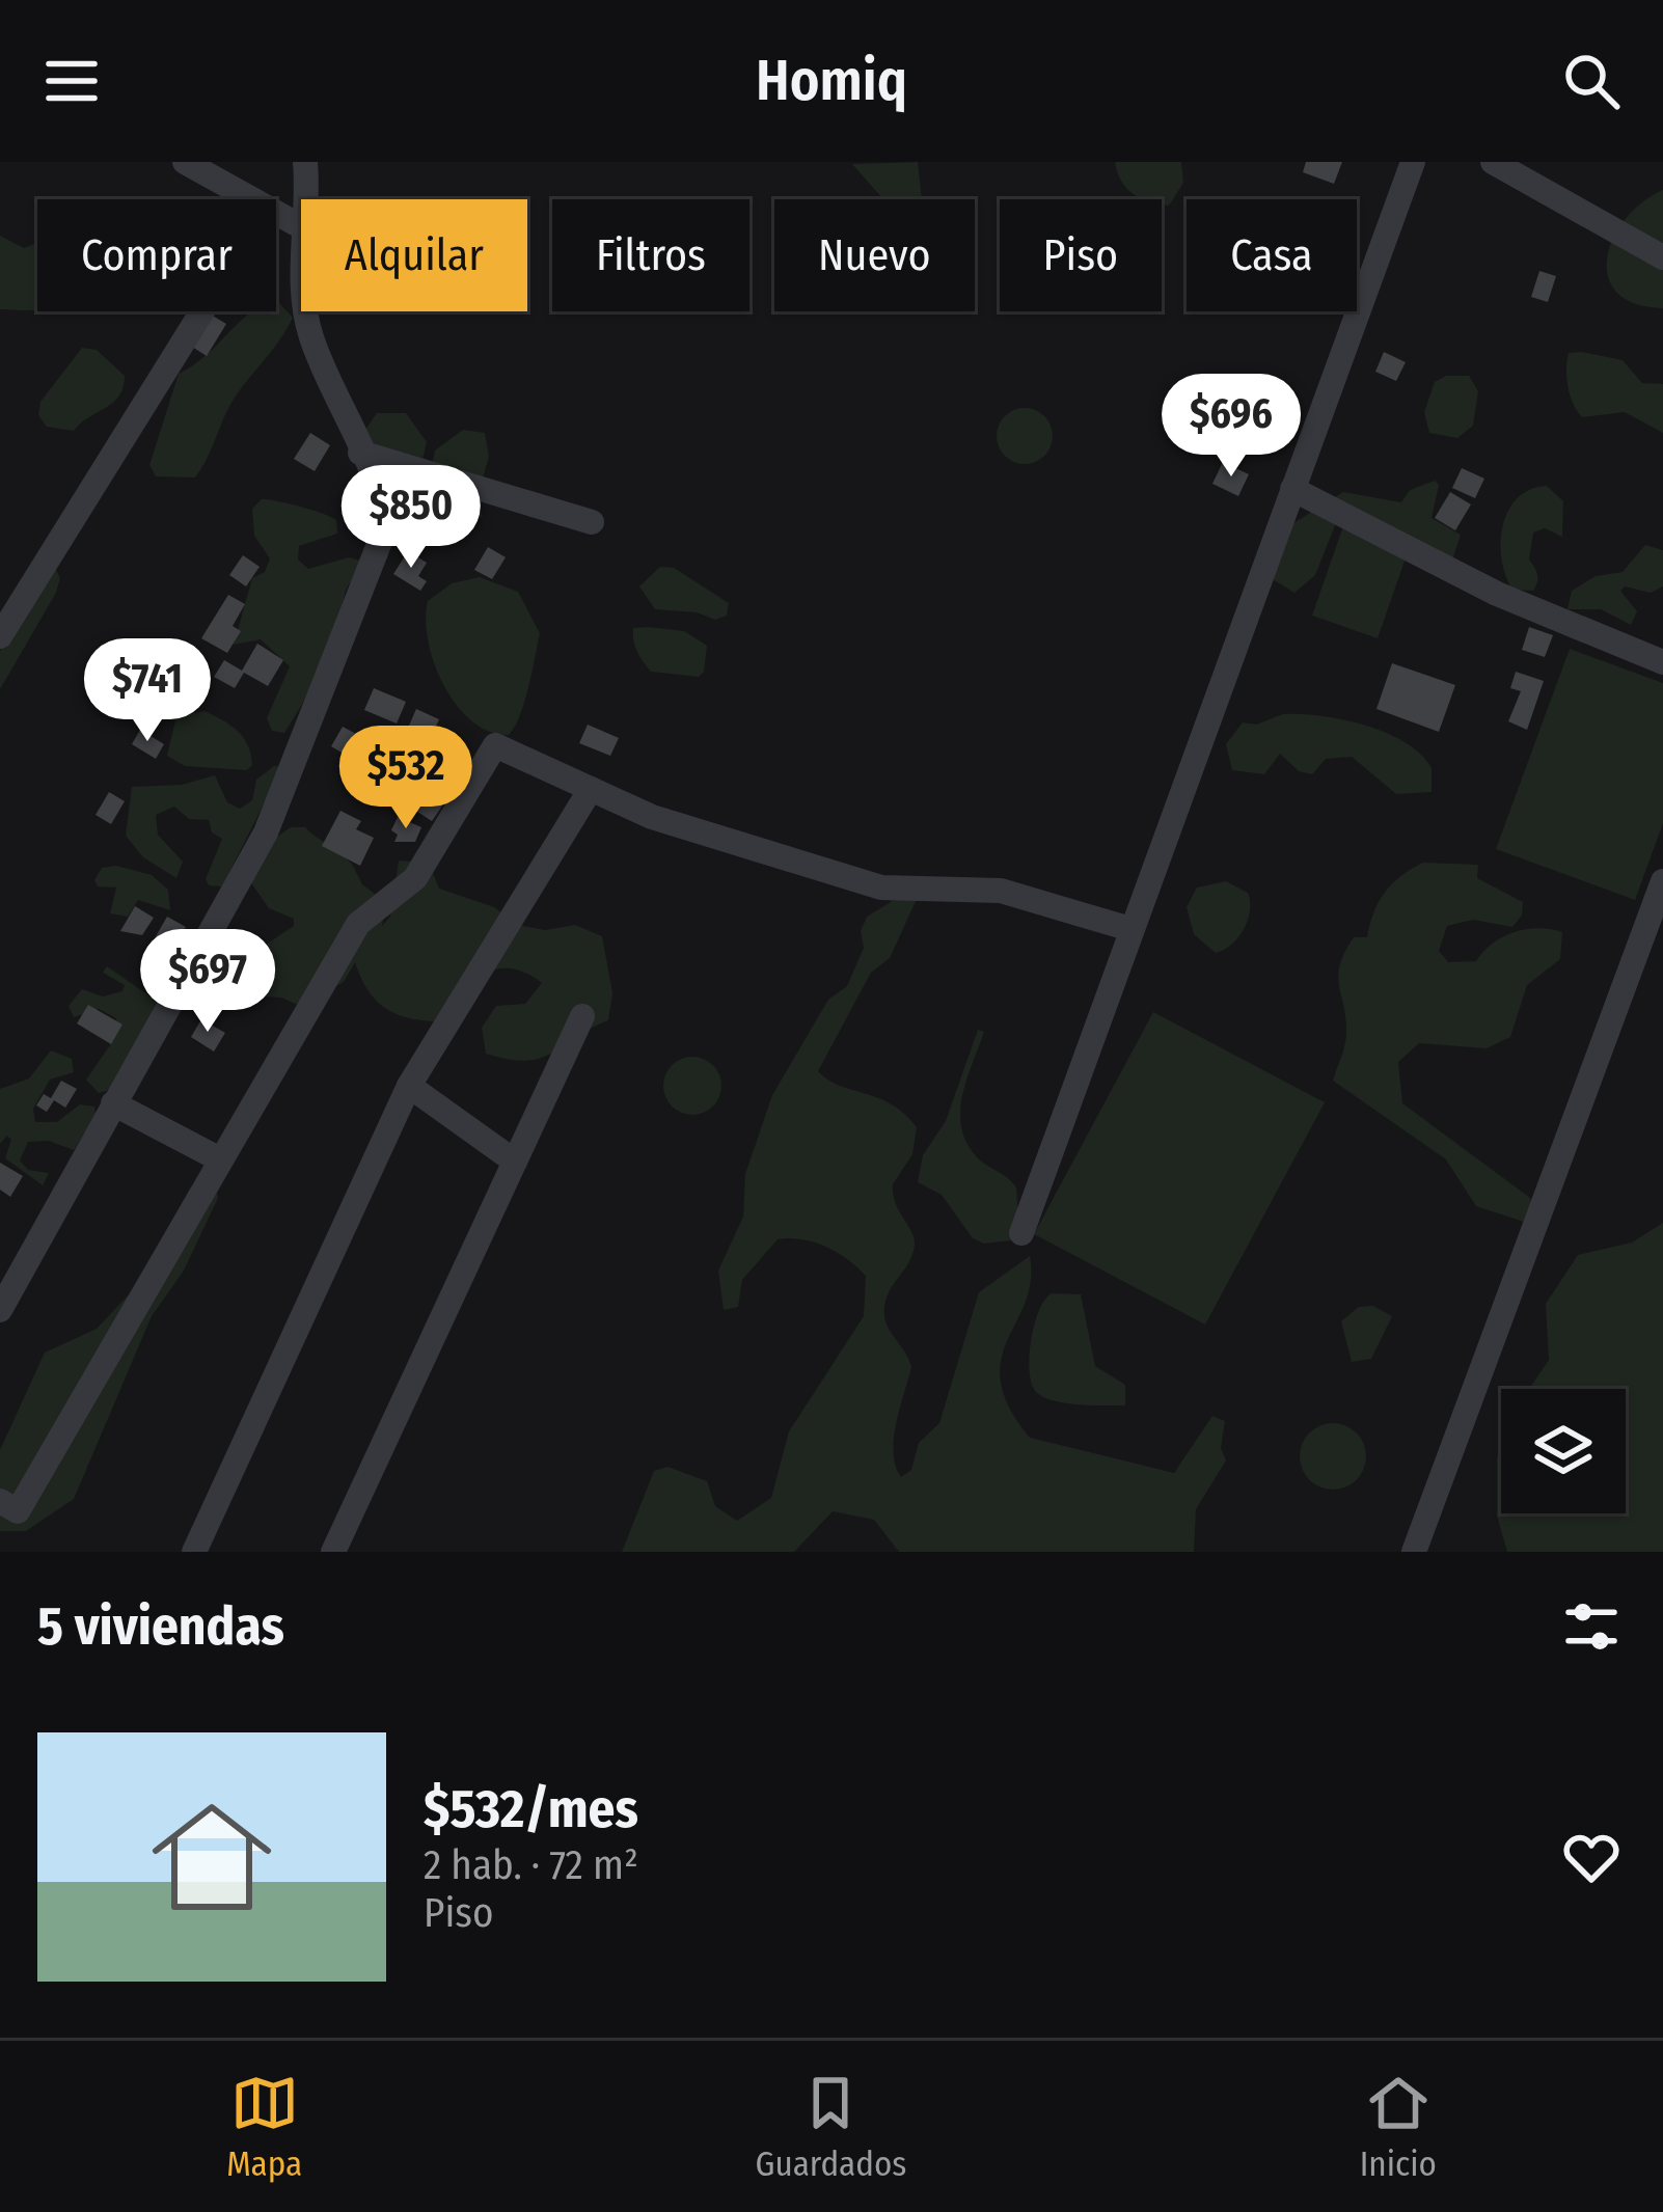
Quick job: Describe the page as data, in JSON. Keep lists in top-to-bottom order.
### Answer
{
  "page": {
    "header": "Homiq",
    "chip": [
      "Comprar",
      "Alquilar",
      "Filtros",
      "Nuevo",
      "Piso",
      "Casa"
    ],
    "price": [
      "$696",
      "$850",
      "$741",
      "$532",
      "$697"
    ],
    "heading": "5 viviendas",
    "list": [
      {
        "name": "$532/mes",
        "note": "2 hab. · 72 m² · Piso"
      }
    ],
    "tabs": ["Mapa", "Guardados", "Inicio"]
  }
}
